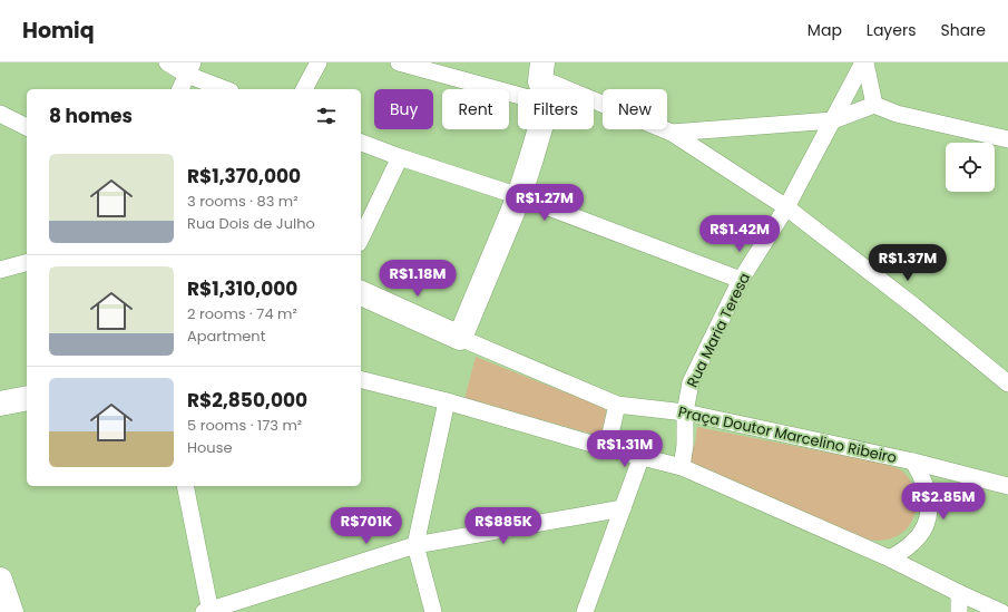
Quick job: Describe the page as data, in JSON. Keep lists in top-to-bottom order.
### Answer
{
  "streets": {
    "street": ["Rua Maria Teresa", "Praça Doutor Marcelino Ribeiro"]
  },
  "crossings": [
    ["Rua Maria Teresa", "Praça Doutor Marcelino Ribeiro"]
  ],
  "page": {
    "header": "Homiq",
    "nav": ["Map", "Layers", "Share"],
    "chip": [
      "Buy",
      "Rent",
      "Filters",
      "New"
    ],
    "heading": "8 homes",
    "list": [
      {
        "name": "R$1,370,000",
        "note": "3 rooms · 83 m² · Rua Dois de Julho"
      },
      {
        "name": "R$1,310,000",
        "note": "2 rooms · 74 m² · Apartment"
      },
      {
        "name": "R$2,850,000",
        "note": "5 rooms · 173 m² · House"
      }
    ],
    "price": [
      "R$1.27M",
      "R$1.42M",
      "R$1.37M",
      "R$1.18M",
      "R$1.31M",
      "R$2.85M",
      "R$701K",
      "R$885K"
    ]
  }
}
